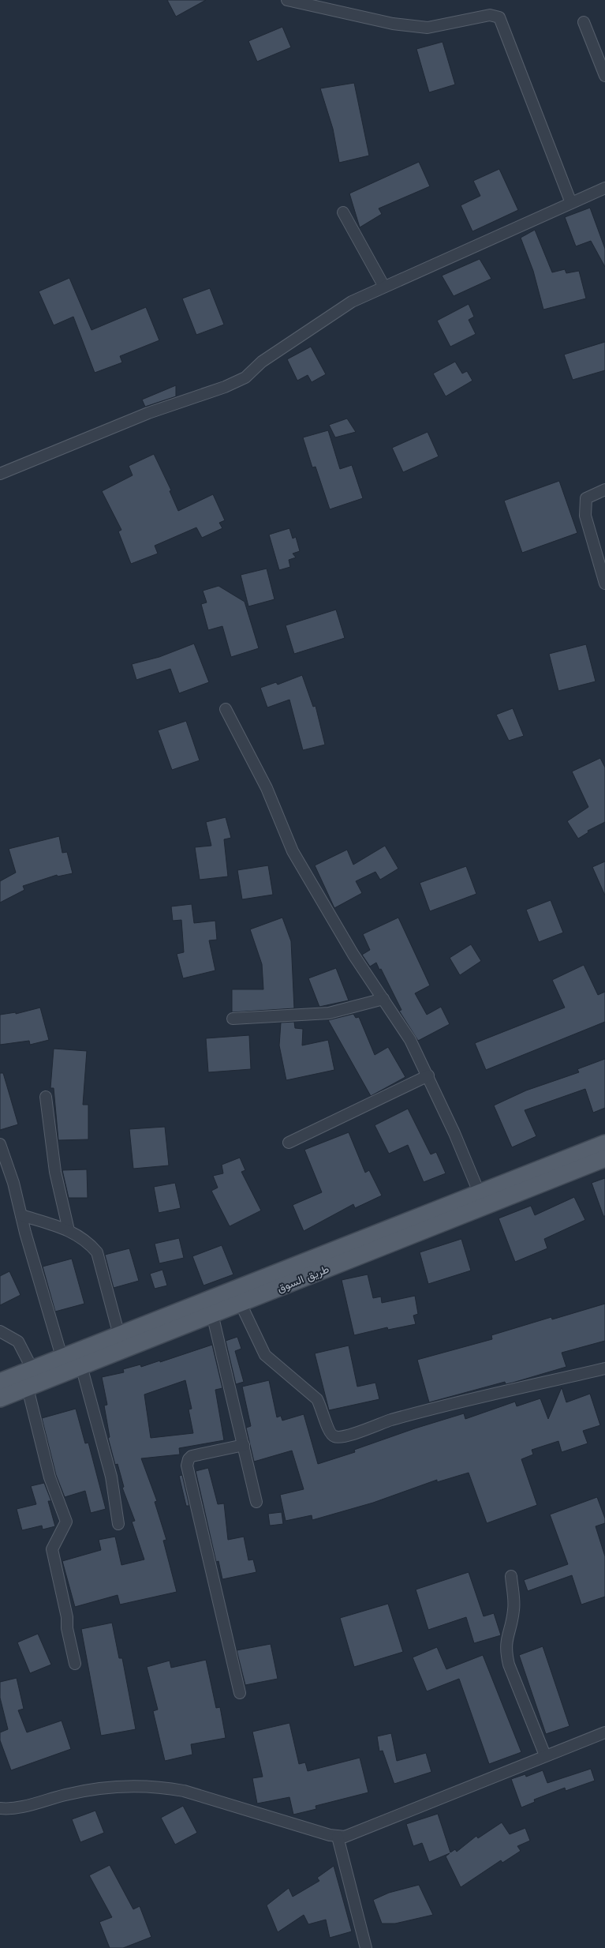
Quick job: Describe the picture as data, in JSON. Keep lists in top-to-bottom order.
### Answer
{
  "streets": {
    "main road": ["طريق السوق"]
  }
}
